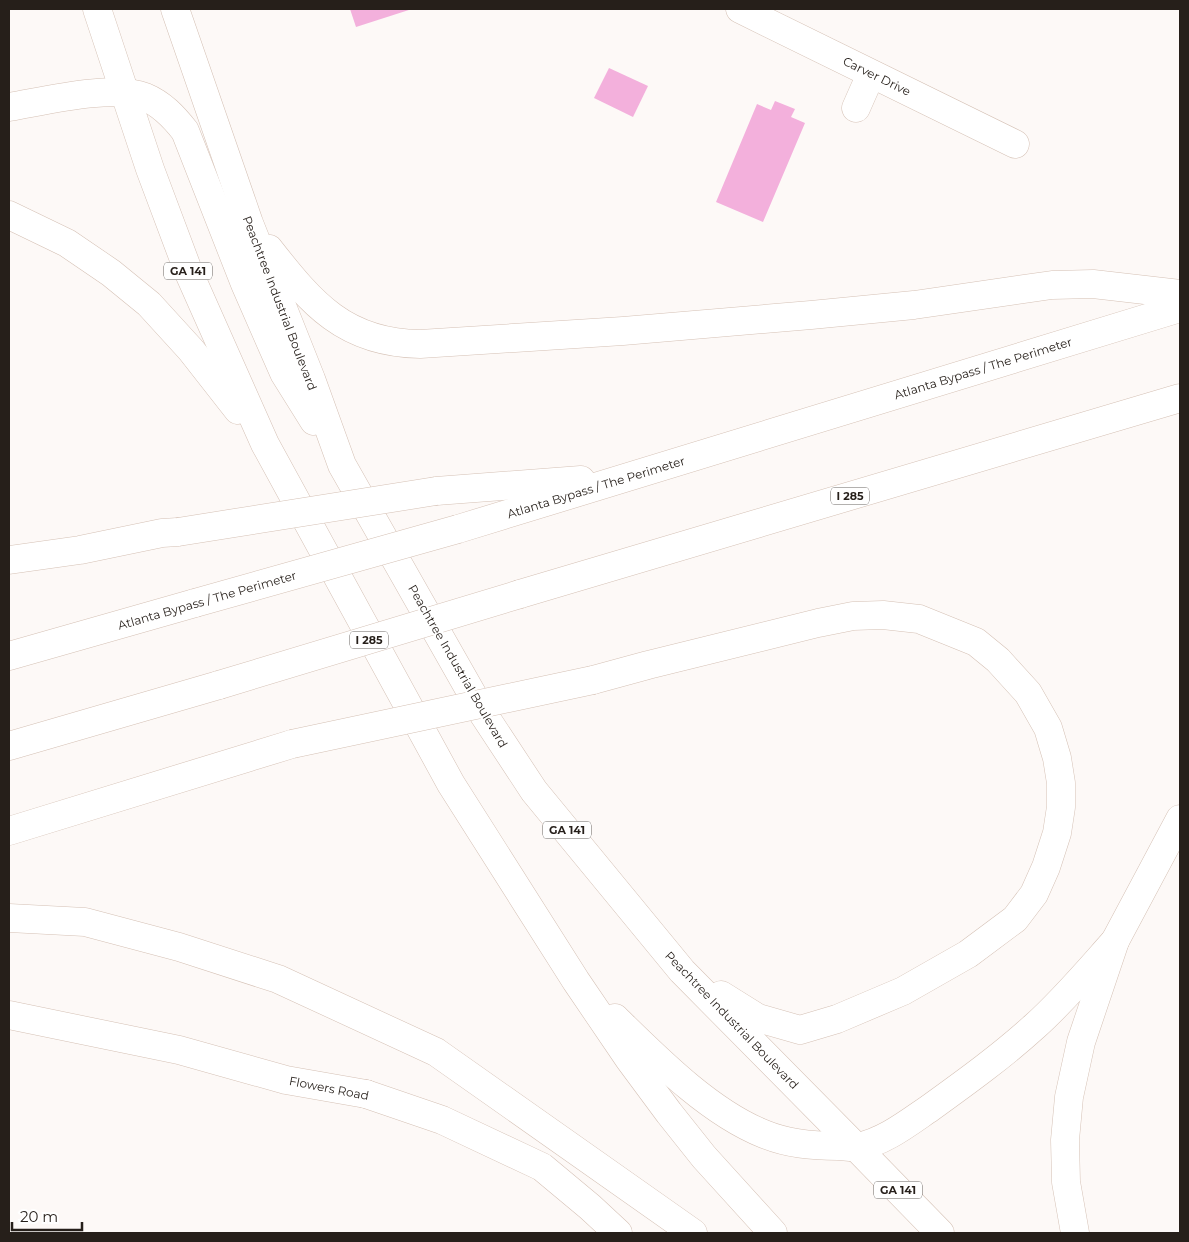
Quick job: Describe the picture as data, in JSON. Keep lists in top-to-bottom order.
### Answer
{
  "streets": {
    "main road": [
      "Carver Drive",
      "GA 141",
      "Peachtree Industrial Boulevard",
      "Atlanta Bypass / The Perimeter",
      "I 285",
      "Flowers Road"
    ]
  },
  "scale_bar": "20 m"
}
